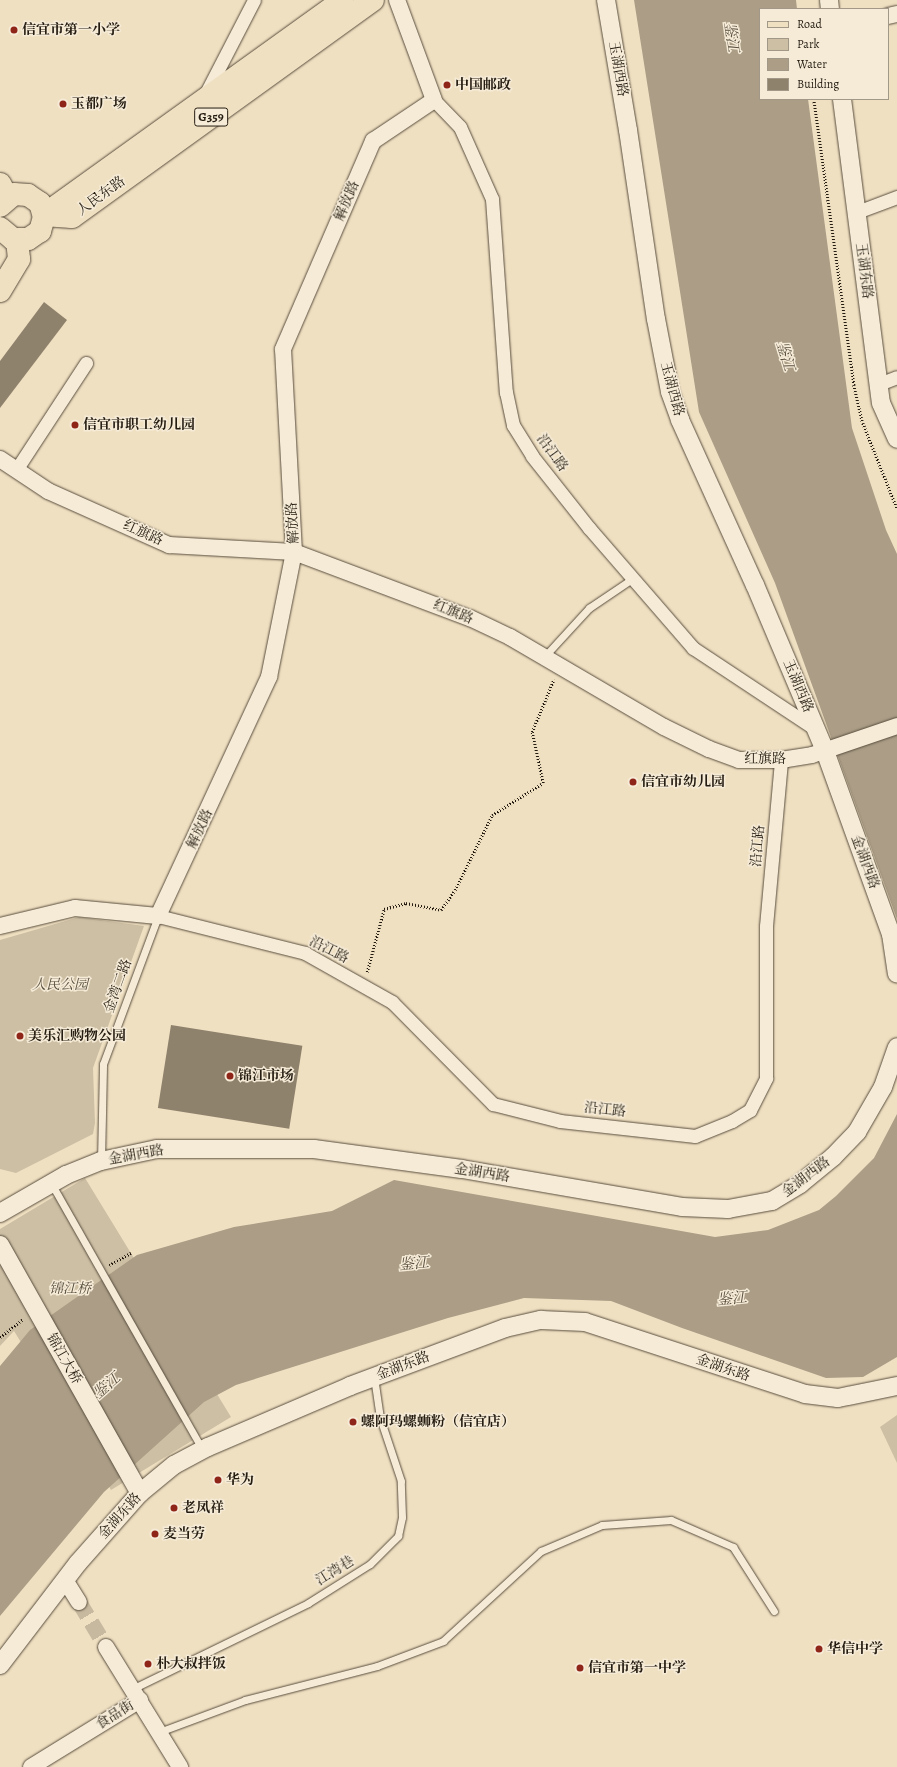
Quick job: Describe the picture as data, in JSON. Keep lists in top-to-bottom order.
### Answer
{
  "streets": {
    "highway": ["G359", "人民东路"],
    "main road": [
      "玉湖西路",
      "玉湖东路",
      "金湖西路",
      "锦江大桥",
      "金湖东路"
    ],
    "street": [
      "解放路",
      "沿江路",
      "红旗路",
      "食品街"
    ],
    "lane": ["金湾二路", "江湾巷"]
  },
  "crossings": [
    ["玉湖西路", "沿江路"],
    ["玉湖西路", "红旗路"],
    ["玉湖西路", "金湖西路"],
    ["解放路", "沿江路"],
    ["解放路", "红旗路"],
    ["解放路", "金湾二路"],
    ["沿江路", "红旗路"],
    ["沿江路", "金湾二路"],
    ["红旗路", "金湖西路"],
    ["金湖西路", "金湾二路"],
    ["锦江大桥", "金湖东路"],
    ["金湖东路", "江湾巷"],
    ["江湾巷", "食品街"]
  ],
  "water": ["鉴江"],
  "parks": ["人民公园", "锦江桥"],
  "places": [
    "信宜市第一小学",
    "中国邮政",
    "玉都广场",
    "信宜市职工幼儿园",
    "信宜市幼儿园",
    "美乐汇购物公园",
    "锦江市场",
    "螺阿玛螺蛳粉（信宜店）",
    "华为",
    "老凤祥",
    "麦当劳",
    "华信中学",
    "朴大叔拌饭",
    "信宜市第一中学"
  ],
  "legend": [
    "Road",
    "Park",
    "Water",
    "Building"
  ]
}
